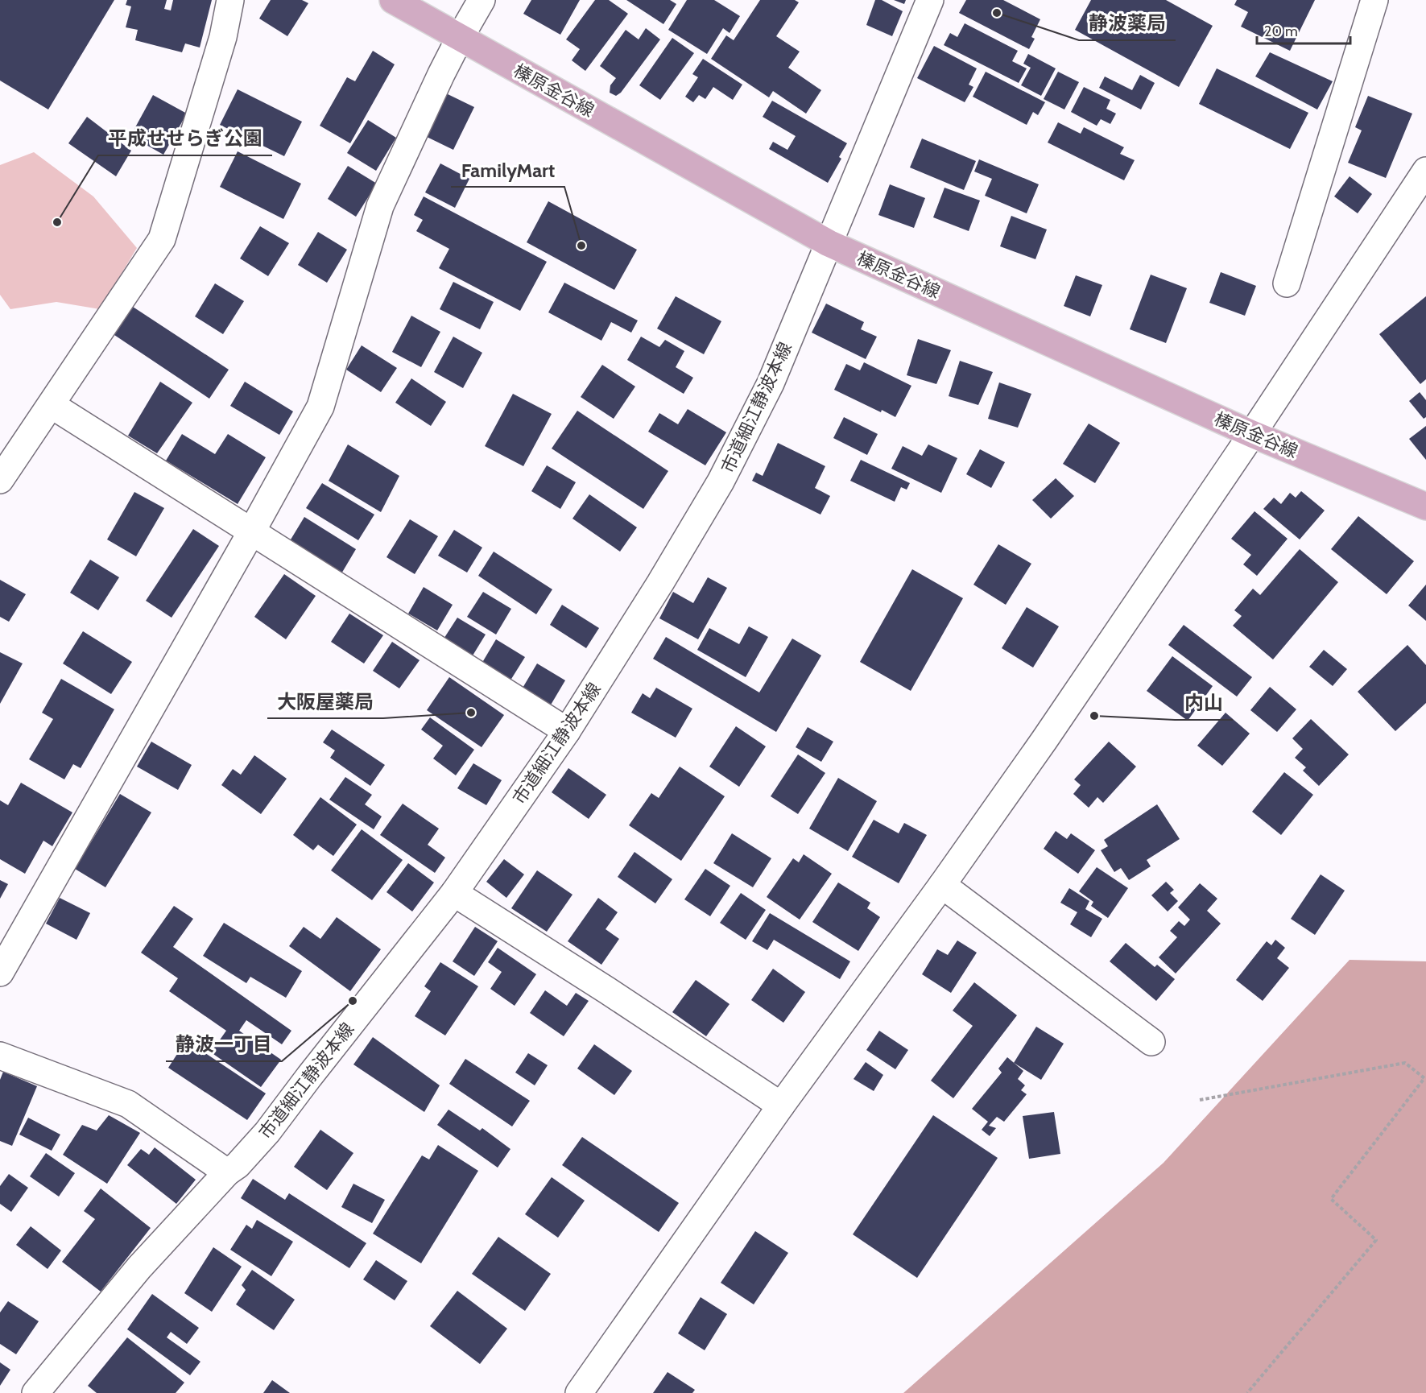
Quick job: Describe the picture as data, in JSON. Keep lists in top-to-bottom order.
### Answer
{
  "streets": {
    "main road": ["榛原金谷線"],
    "street": ["市道細江静波本線"]
  },
  "crossings": [
    ["榛原金谷線", "市道細江静波本線"]
  ],
  "places": [
    "静波薬局",
    "平成せせらぎ公園",
    "FamilyMart",
    "大阪屋薬局",
    "内山",
    "静波一丁目"
  ],
  "scale_bar": "20 m"
}
